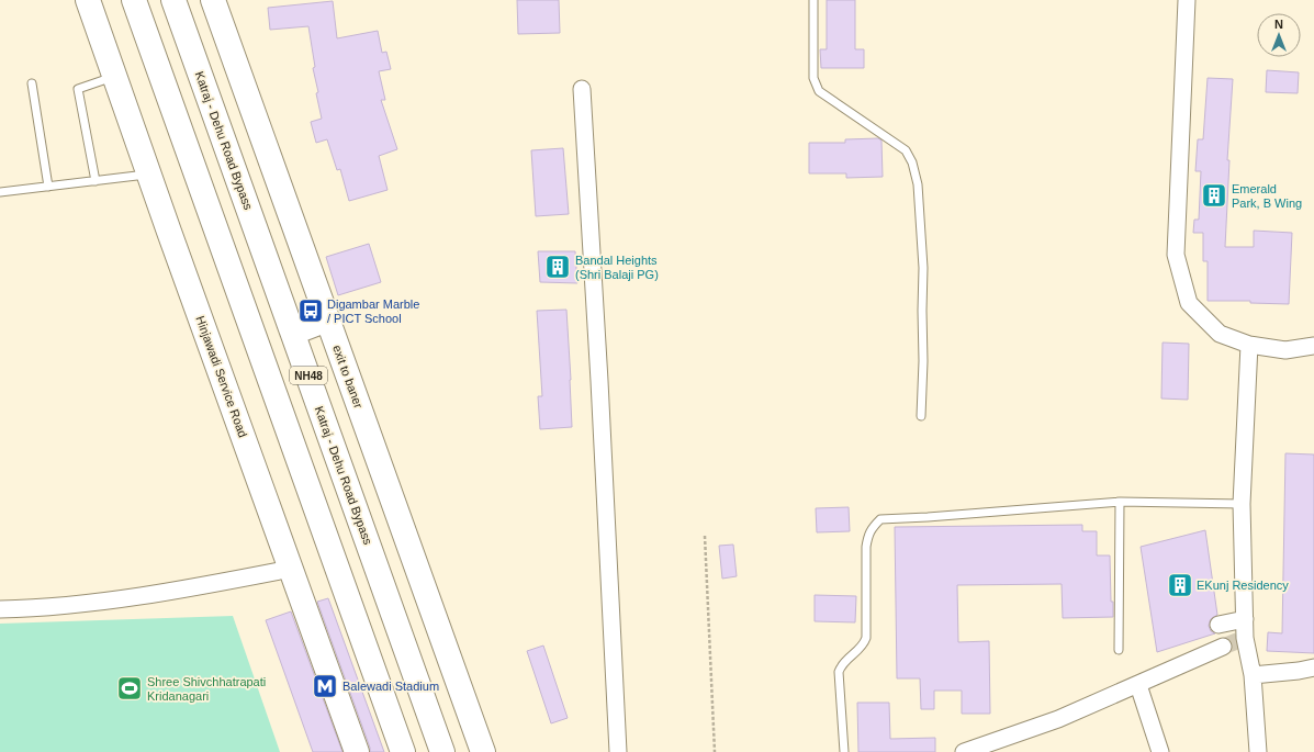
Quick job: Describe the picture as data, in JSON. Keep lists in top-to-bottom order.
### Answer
{
  "streets": {
    "main road": [
      "Katraj - Dehu Road Bypass",
      "NH48",
      "Hinjawadi Service Road",
      "exit to baner"
    ]
  },
  "places": {
    "building": ["Emerald Park, B Wing", "Bandal Heights (Shri Balaji PG)", "EKunj Residency"],
    "bus stop": ["Digambar Marble / PICT School"],
    "metro station": ["Balewadi Stadium"],
    "sports": ["Shree Shivchhatrapati Kridanagari"]
  },
  "north": "top"
}
